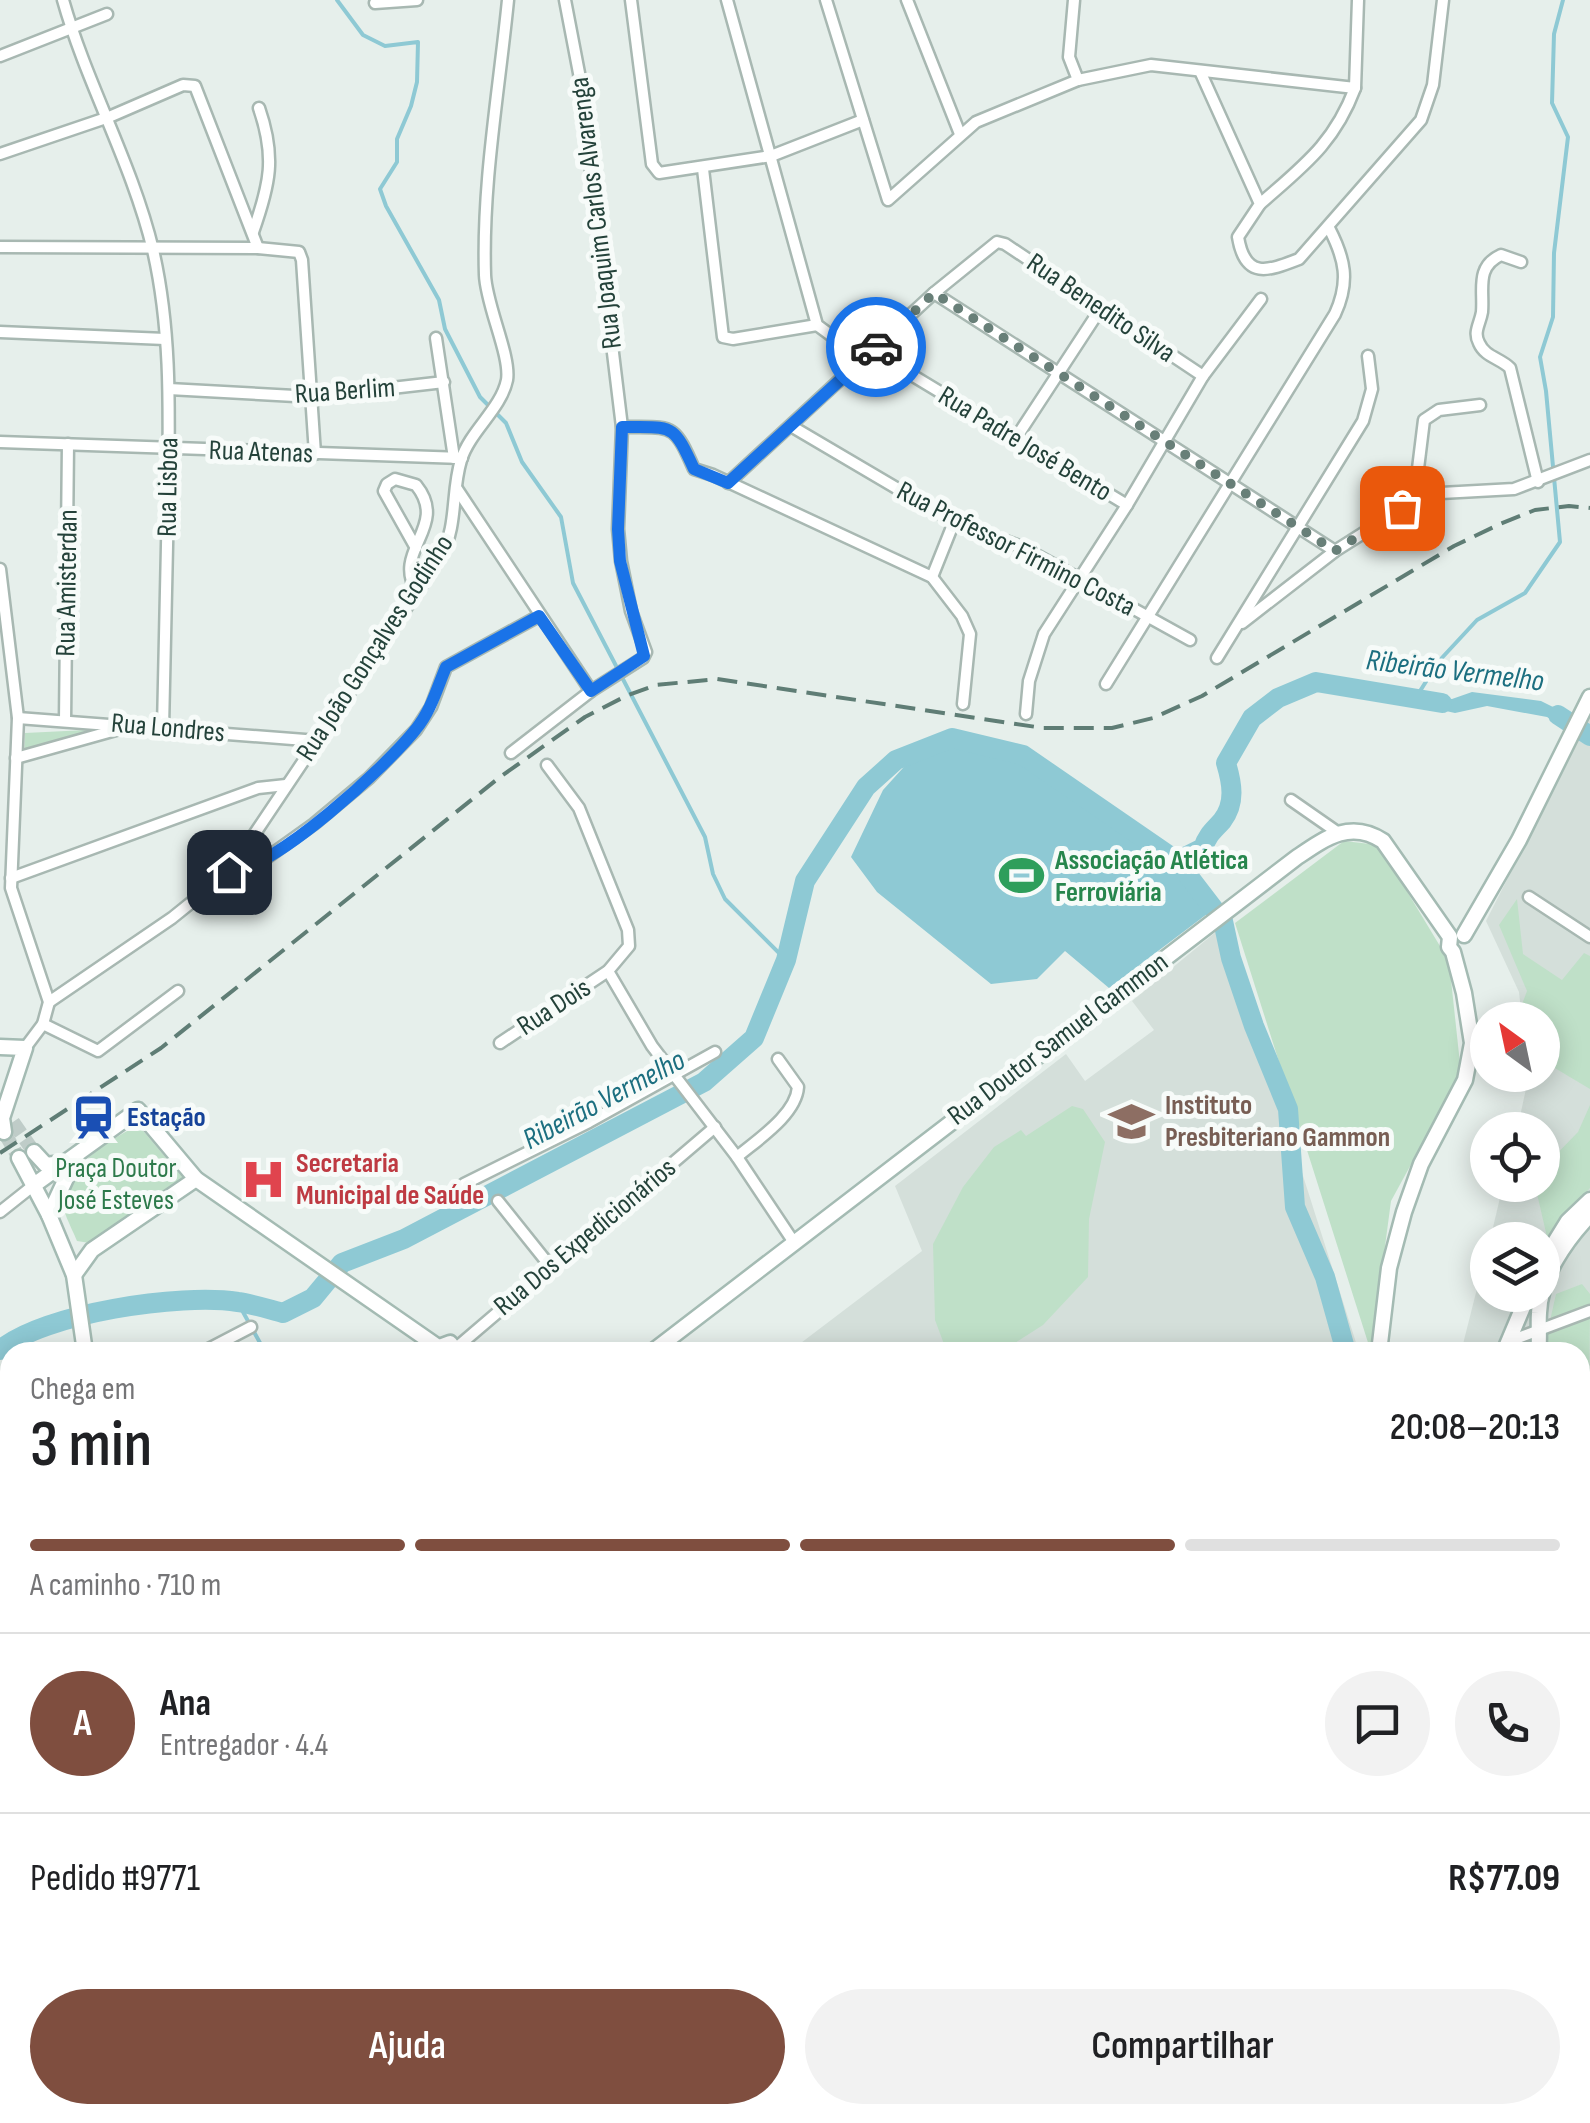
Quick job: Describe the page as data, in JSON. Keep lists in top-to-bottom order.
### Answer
{
  "streets": {
    "main road": ["Rua Doutor Samuel Gammon"],
    "street": [
      "Rua Joaquim Carlos Alvarenga",
      "Rua Benedito Silva",
      "Rua Berlim",
      "Rua Padre José Bento",
      "Rua Atenas",
      "Rua Lisboa",
      "Rua Professor Firmino Costa",
      "Rua Amisterdan",
      "Rua João Gonçalves Godinho",
      "Rua Londres",
      "Rua Dois",
      "Rua Dos Expedicionários"
    ]
  },
  "crossings": [
    ["Rua Berlim", "Rua Lisboa"],
    ["Rua Atenas", "Rua Lisboa"],
    ["Rua Atenas", "Rua Amisterdan"],
    ["Rua Atenas", "Rua João Gonçalves Godinho"],
    ["Rua Lisboa", "Rua Londres"],
    ["Rua Amisterdan", "Rua Londres"],
    ["Rua João Gonçalves Godinho", "Rua Londres"]
  ],
  "water": ["Ribeirão Vermelho"],
  "parks": ["Praça Doutor José Esteves"],
  "places": {
    "sports": ["Associação Atlética Ferroviária"],
    "station": ["Estação"],
    "school or university": ["Instituto Presbiteriano Gammon"],
    "hospital": ["Secretaria Municipal de Saúde"]
  },
  "north": "top left",
  "page": {
    "heading": ["3 min", "Chega em", "20:08–20:13"],
    "panel": [
      "Ana",
      "Entregador · 4.4",
      "Pedido #9771",
      "R$77.09"
    ],
    "bar": "A caminho · 710 m",
    "round": "A",
    "buttons": ["Ajuda", "Compartilhar"]
  }
}
